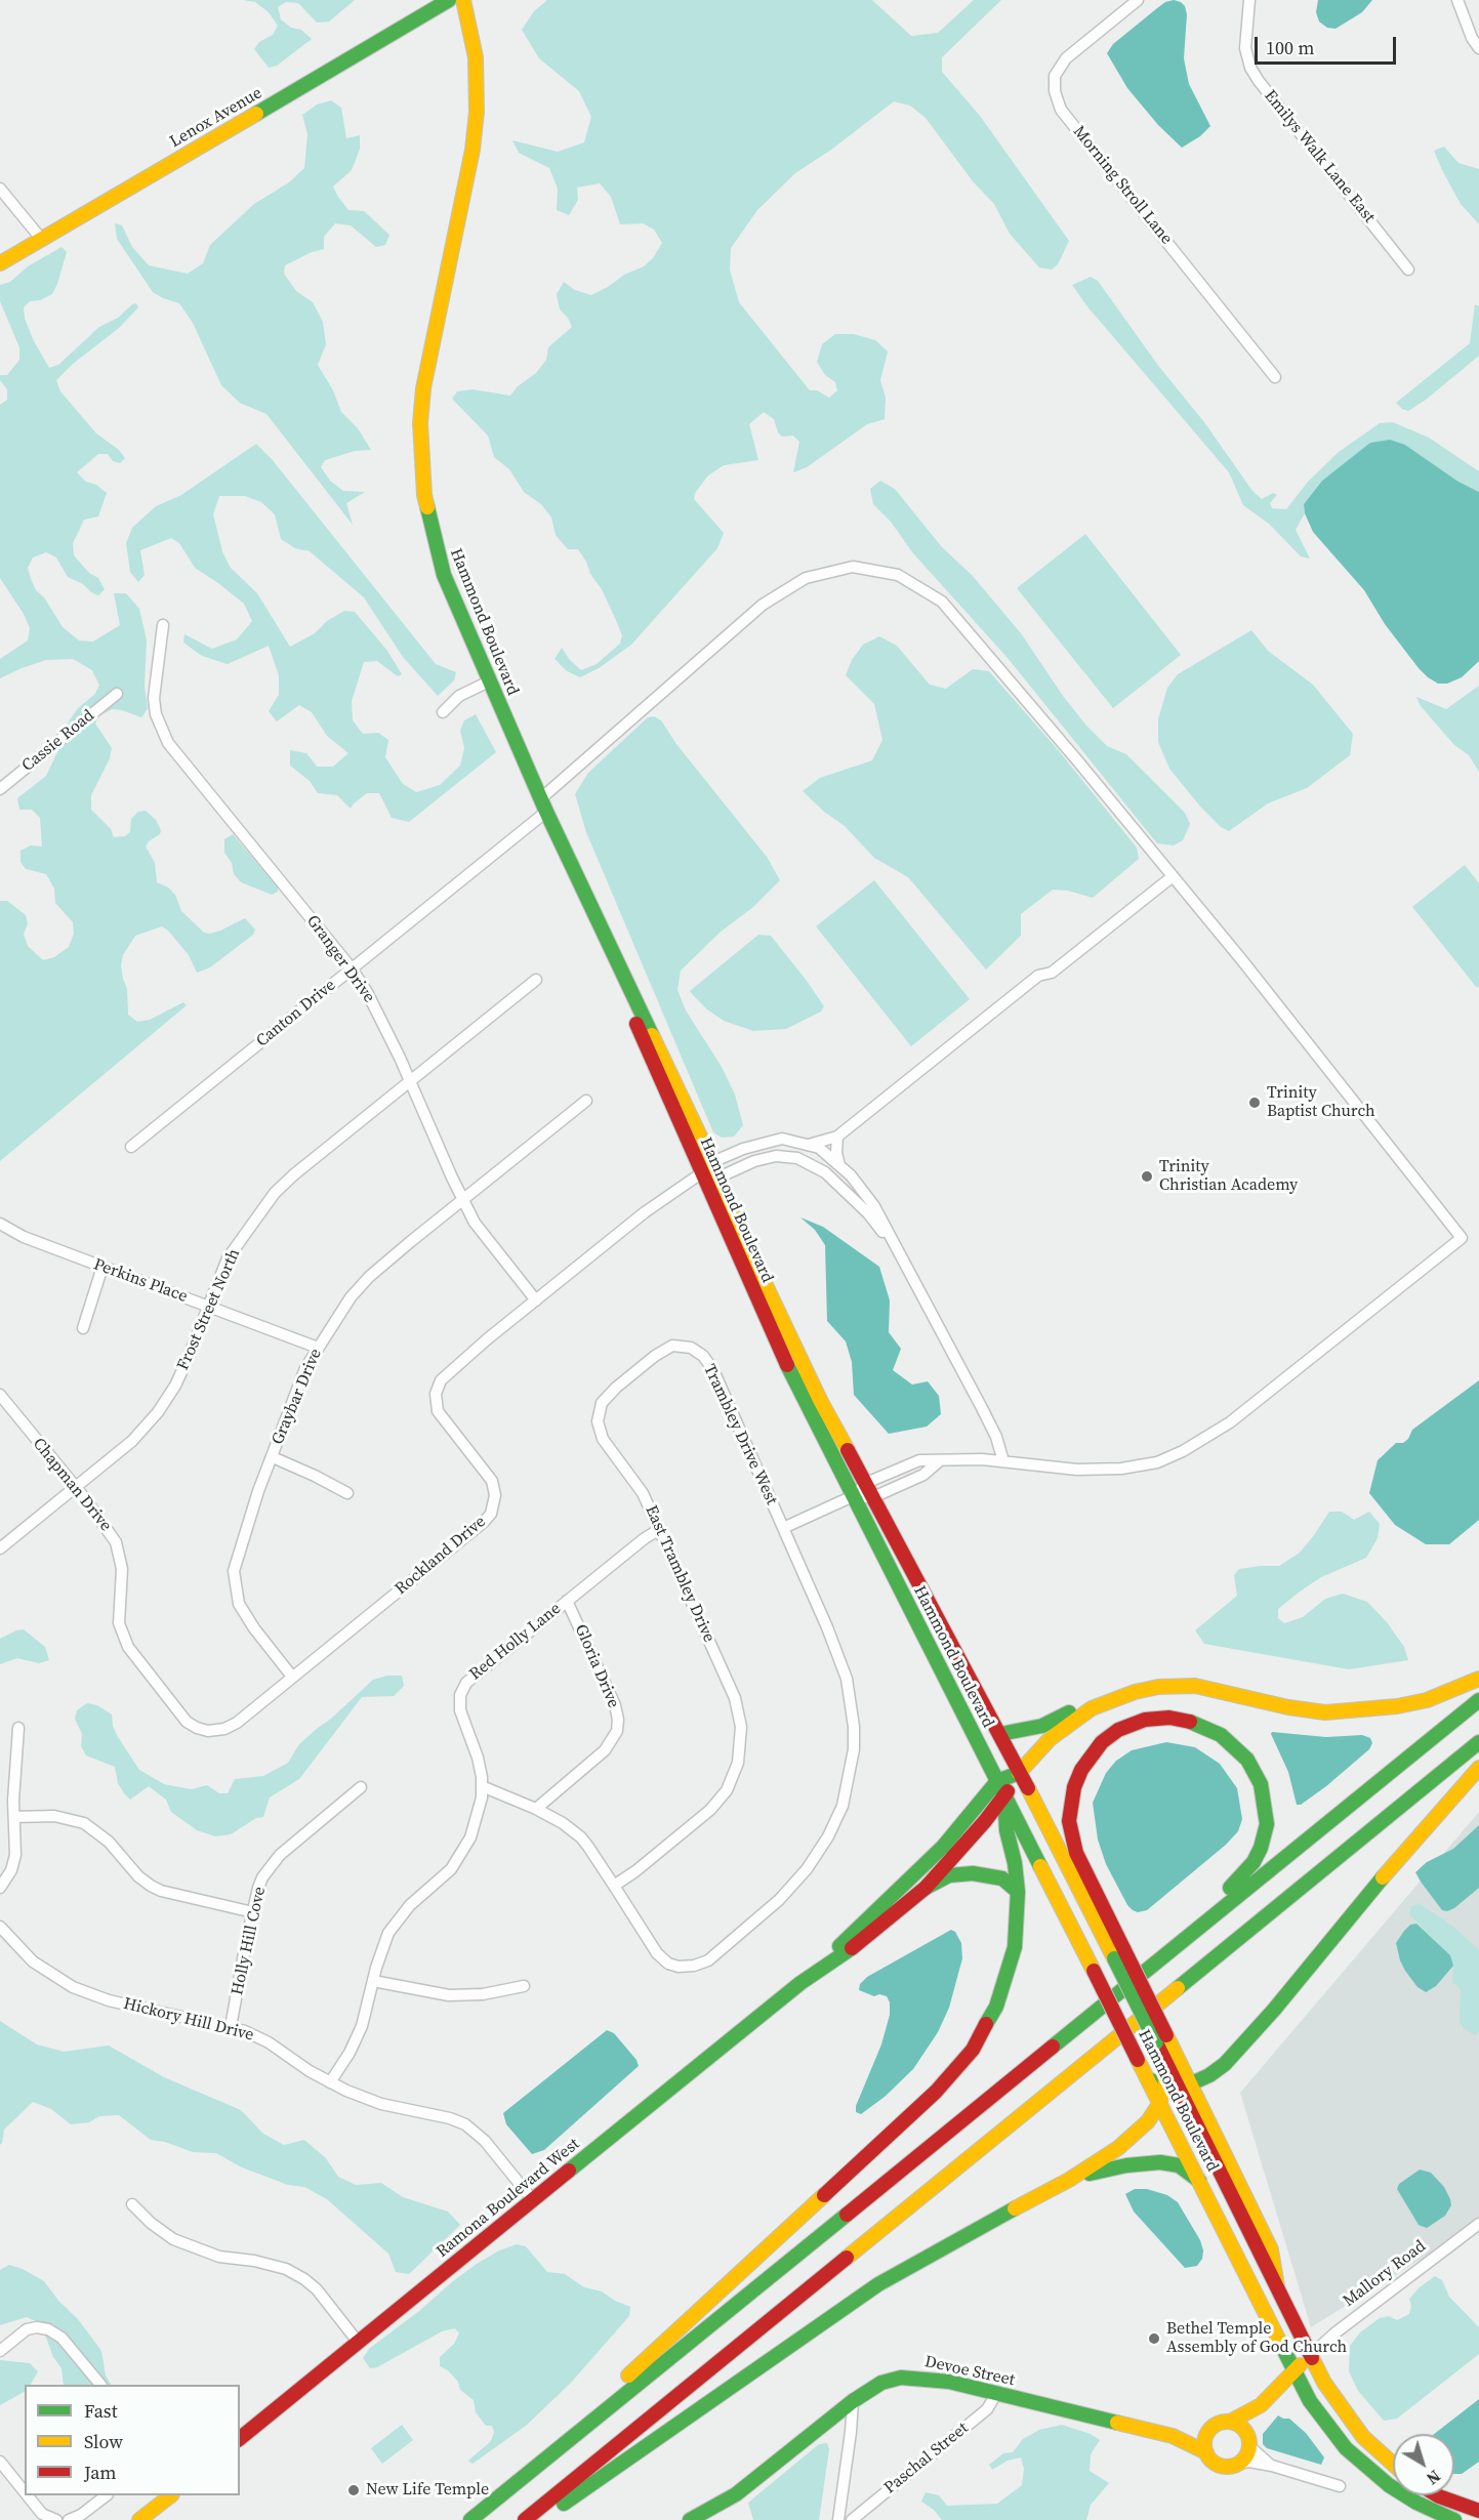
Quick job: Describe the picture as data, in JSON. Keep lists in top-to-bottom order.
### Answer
{
  "streets": {
    "main road": [
      "Lenox Avenue",
      "Hammond Boulevard",
      "Ramona Boulevard West",
      "Mallory Road",
      "Devoe Street"
    ],
    "street": [
      "Emilys Walk Lane East",
      "Morning Stroll Lane",
      "Cassie Road",
      "Granger Drive",
      "Canton Drive",
      "Perkins Place",
      "Frost Street North",
      "Graybar Drive",
      "Trambley Drive West",
      "Chapman Drive",
      "Rockland Drive",
      "East Trambley Drive",
      "Red Holly Lane",
      "Gloria Drive",
      "Holly Hill Cove",
      "Hickory Hill Drive",
      "Paschal Street"
    ]
  },
  "crossings": [
    ["Hammond Boulevard", "Canton Drive"],
    ["Hammond Boulevard", "Rockland Drive"],
    ["Hammond Boulevard", "Ramona Boulevard West"],
    ["Hammond Boulevard", "Mallory Road"],
    ["Granger Drive", "Canton Drive"],
    ["Granger Drive", "Frost Street North"],
    ["Granger Drive", "Graybar Drive"],
    ["Granger Drive", "Rockland Drive"],
    ["Perkins Place", "Frost Street North"],
    ["Perkins Place", "Graybar Drive"],
    ["Frost Street North", "Chapman Drive"],
    ["Graybar Drive", "Rockland Drive"],
    ["Trambley Drive West", "East Trambley Drive"],
    ["Chapman Drive", "Rockland Drive"],
    ["East Trambley Drive", "Red Holly Lane"],
    ["Red Holly Lane", "Gloria Drive"],
    ["Red Holly Lane", "Hickory Hill Drive"],
    ["Holly Hill Cove", "Hickory Hill Drive"],
    ["Hickory Hill Drive", "Ramona Boulevard West"],
    ["Mallory Road", "Devoe Street"],
    ["Devoe Street", "Paschal Street"]
  ],
  "places": [
    "Trinity Baptist Church",
    "Trinity Christian Academy",
    "Bethel Temple Assembly of God Church",
    "New Life Temple"
  ],
  "legend": ["Fast", "Slow", "Jam"],
  "scale_bar": "100 m",
  "north": "bottom right"
}
